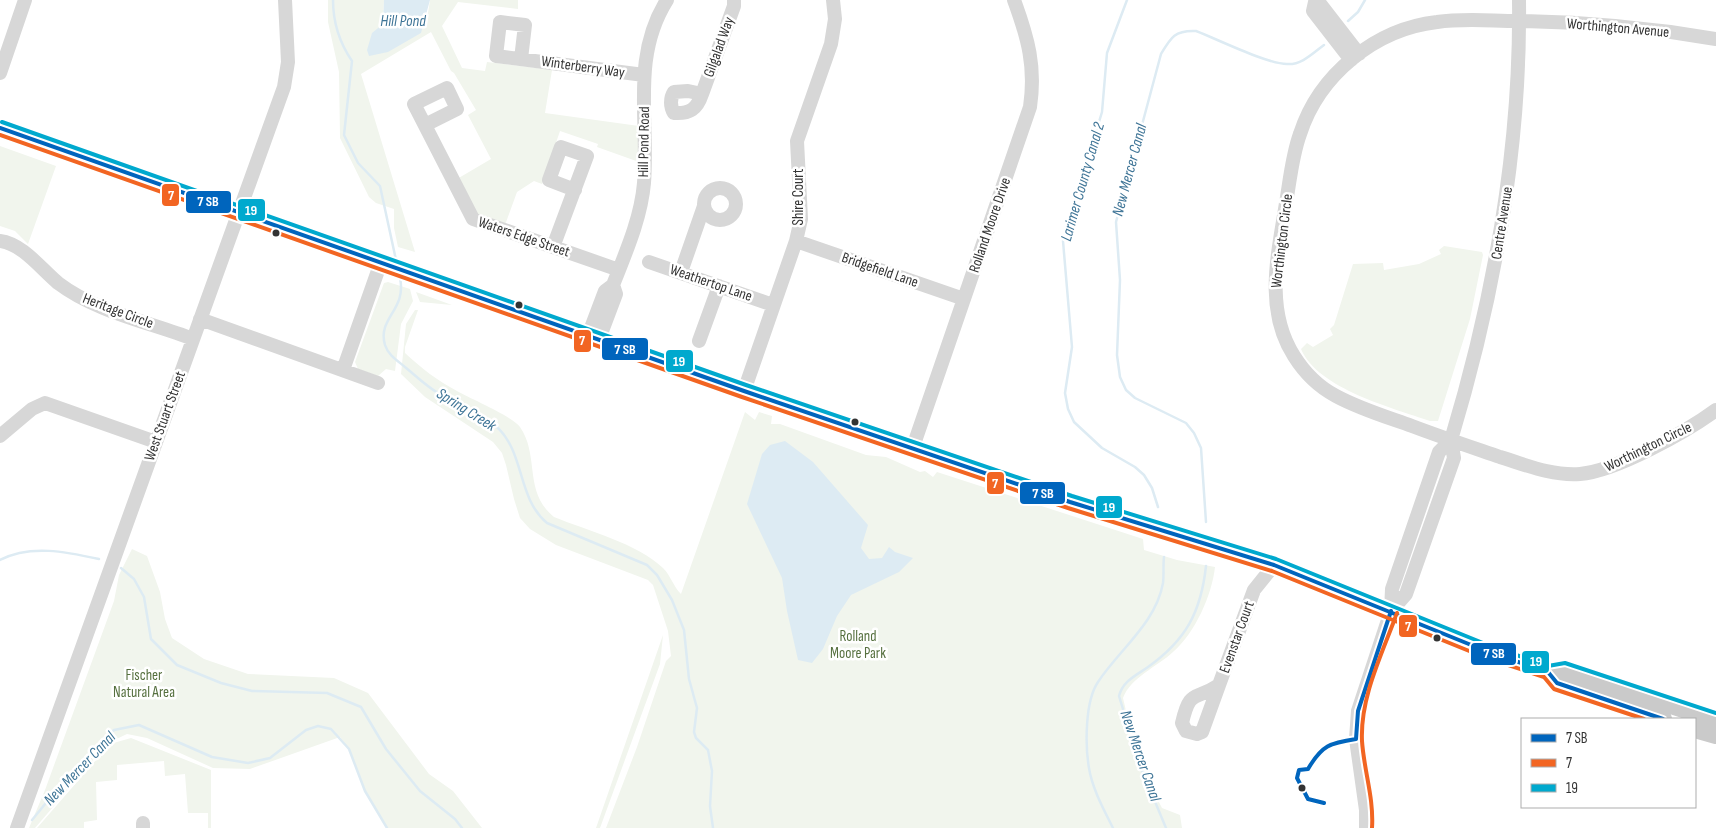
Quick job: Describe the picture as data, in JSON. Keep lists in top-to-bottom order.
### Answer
{
  "streets": {
    "street": [
      "Worthington Avenue",
      "Gilgalad Way",
      "Winterberry Way",
      "Hill Pond Road",
      "Shire Court",
      "Centre Avenue",
      "Rolland Moore Drive",
      "Waters Edge Street",
      "Worthington Circle",
      "Bridgefield Lane",
      "Weathertop Lane",
      "Heritage Circle",
      "West Stuart Street",
      "Evenstar Court"
    ]
  },
  "crossings": [
    ["Worthington Avenue", "Centre Avenue"],
    ["Worthington Avenue", "Worthington Circle"],
    ["Winterberry Way", "Hill Pond Road"],
    ["Hill Pond Road", "Waters Edge Street"],
    ["Shire Court", "Bridgefield Lane"],
    ["Shire Court", "Weathertop Lane"],
    ["Centre Avenue", "Worthington Circle"],
    ["Rolland Moore Drive", "Bridgefield Lane"],
    ["Heritage Circle", "West Stuart Street"]
  ],
  "water": [
    "Hill Pond",
    "New Mercer Canal",
    "Larimer County Canal 2",
    "Spring Creek"
  ],
  "parks": ["Rolland Moore Park", "Fischer Natural Area"],
  "lines": ["transit line 19", "transit line 7"],
  "legend": ["7 SB", "7", "19"]
}
